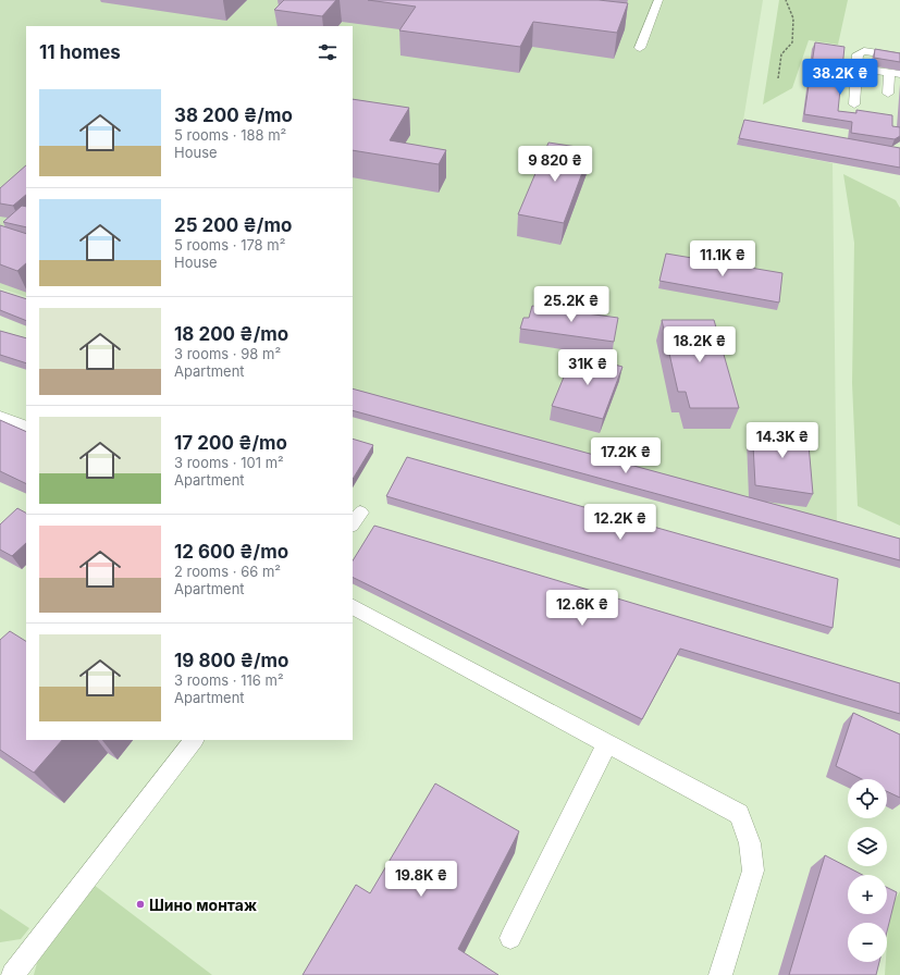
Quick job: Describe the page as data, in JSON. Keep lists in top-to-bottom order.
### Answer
{
  "places": ["Шино монтаж"],
  "page": {
    "heading": "11 homes",
    "price": [
      "38.2K ₴",
      "9 820 ₴",
      "11.1K ₴",
      "25.2K ₴",
      "18.2K ₴",
      "31K ₴",
      "14.3K ₴",
      "17.2K ₴",
      "12.2K ₴",
      "12.6K ₴",
      "19.8K ₴"
    ],
    "list": [
      {
        "name": "38 200 ₴/mo",
        "note": "5 rooms · 188 m² · House"
      },
      {
        "name": "25 200 ₴/mo",
        "note": "5 rooms · 178 m² · House"
      },
      {
        "name": "18 200 ₴/mo",
        "note": "3 rooms · 98 m² · Apartment"
      },
      {
        "name": "17 200 ₴/mo",
        "note": "3 rooms · 101 m² · Apartment"
      },
      {
        "name": "12 600 ₴/mo",
        "note": "2 rooms · 66 m² · Apartment"
      },
      {
        "name": "19 800 ₴/mo",
        "note": "3 rooms · 116 m² · Apartment"
      }
    ],
    "map_buttons": ["+", "−"]
  }
}
